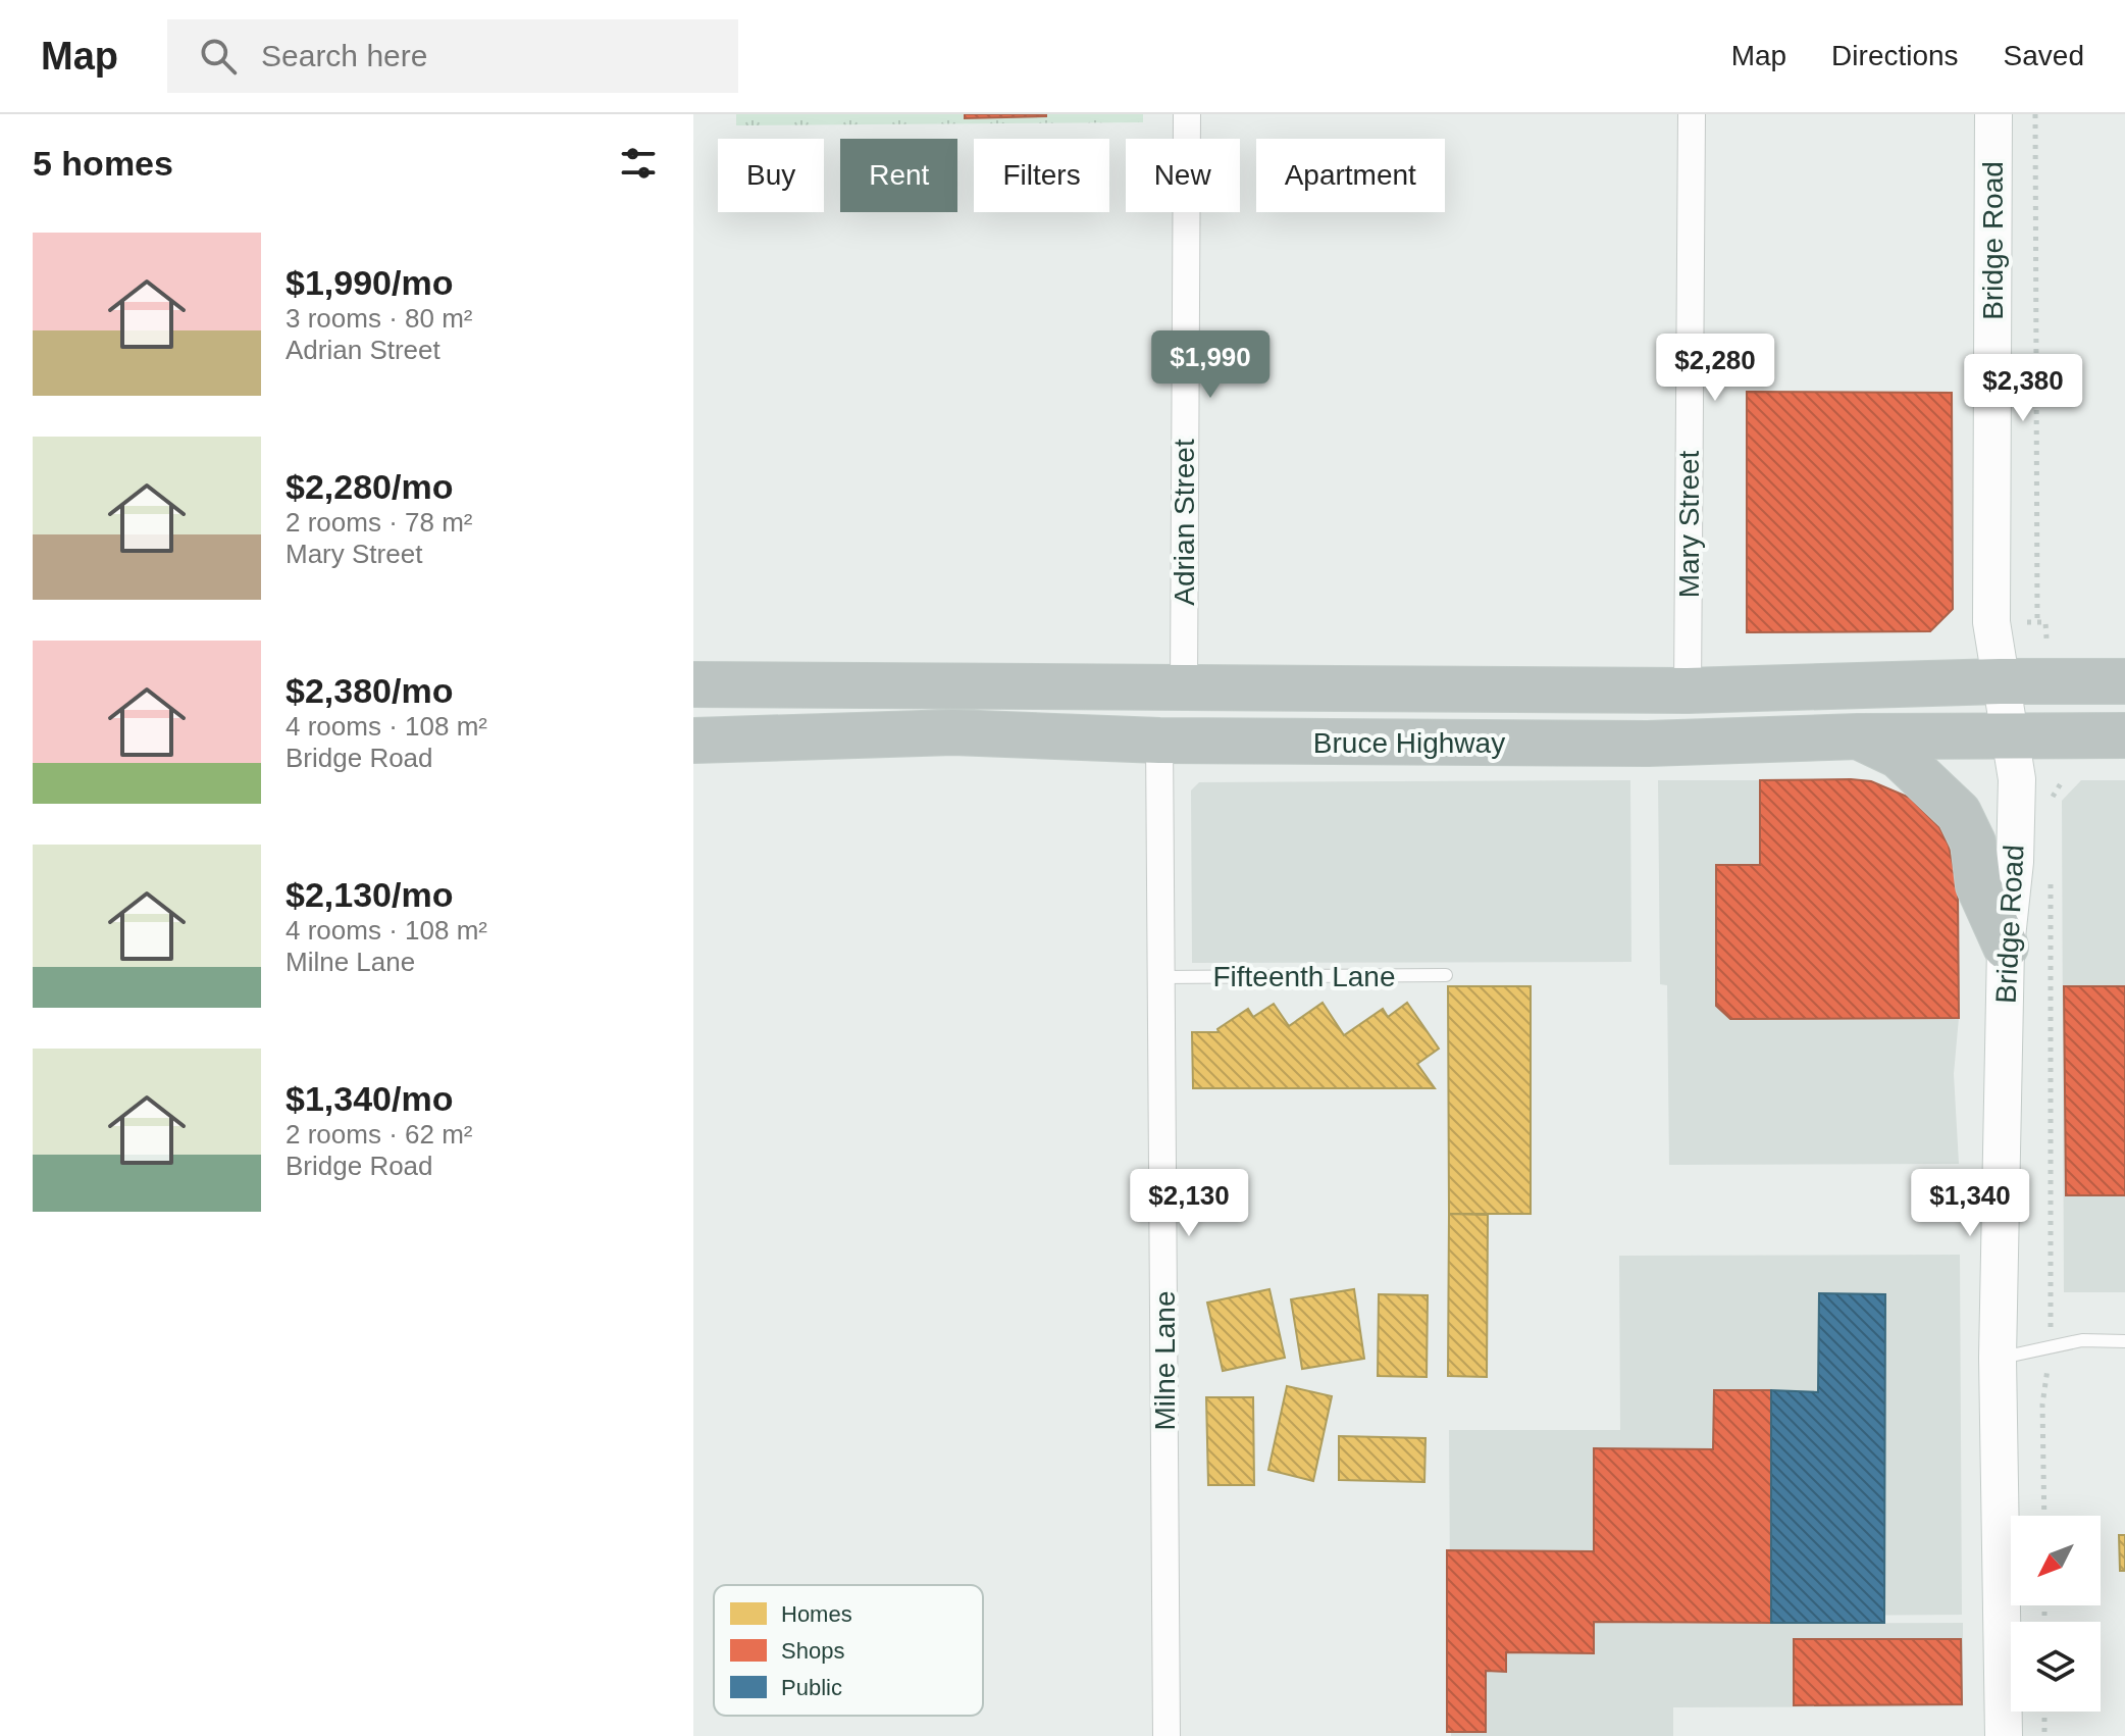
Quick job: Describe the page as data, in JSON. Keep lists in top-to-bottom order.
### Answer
{
  "streets": {
    "highway": ["Bruce Highway"],
    "street": [
      "Bridge Road",
      "Adrian Street",
      "Mary Street",
      "Milne Lane"
    ],
    "lane": ["Fifteenth Lane"]
  },
  "crossings": [
    ["Bridge Road", "Bruce Highway"],
    ["Adrian Street", "Bruce Highway"],
    ["Mary Street", "Bruce Highway"],
    ["Bruce Highway", "Milne Lane"],
    ["Fifteenth Lane", "Milne Lane"]
  ],
  "legend": ["Homes", "Shops", "Public"],
  "north": "bottom left",
  "page": {
    "header": "Map",
    "search": "Search here",
    "nav": ["Map", "Directions", "Saved"],
    "heading": "5 homes",
    "chip": [
      "Buy",
      "Rent",
      "Filters",
      "New",
      "Apartment"
    ],
    "list": [
      {
        "name": "$1,990/mo",
        "note": "3 rooms · 80 m² · Adrian Street"
      },
      {
        "name": "$2,280/mo",
        "note": "2 rooms · 78 m² · Mary Street"
      },
      {
        "name": "$2,380/mo",
        "note": "4 rooms · 108 m² · Bridge Road"
      },
      {
        "name": "$2,130/mo",
        "note": "4 rooms · 108 m² · Milne Lane"
      },
      {
        "name": "$1,340/mo",
        "note": "2 rooms · 62 m² · Bridge Road"
      }
    ],
    "price": [
      "$1,990",
      "$2,280",
      "$2,380",
      "$2,130",
      "$1,340"
    ]
  }
}
